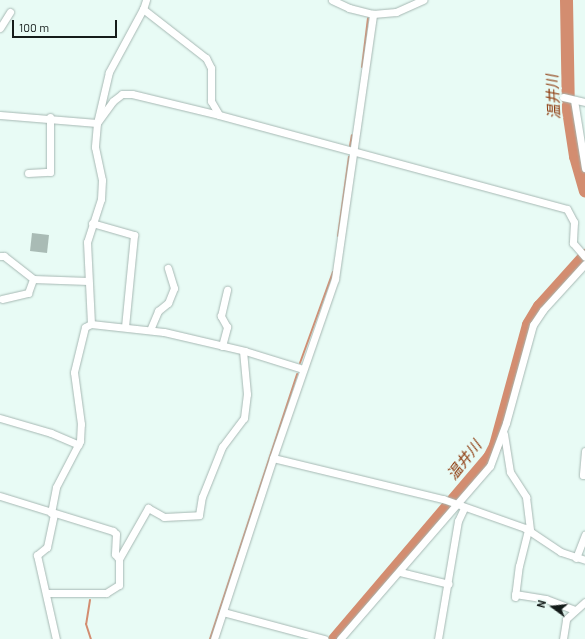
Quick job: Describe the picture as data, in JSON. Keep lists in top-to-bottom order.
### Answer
{
  "water": ["温井川"],
  "scale_bar": "100 m",
  "north": "left"
}
